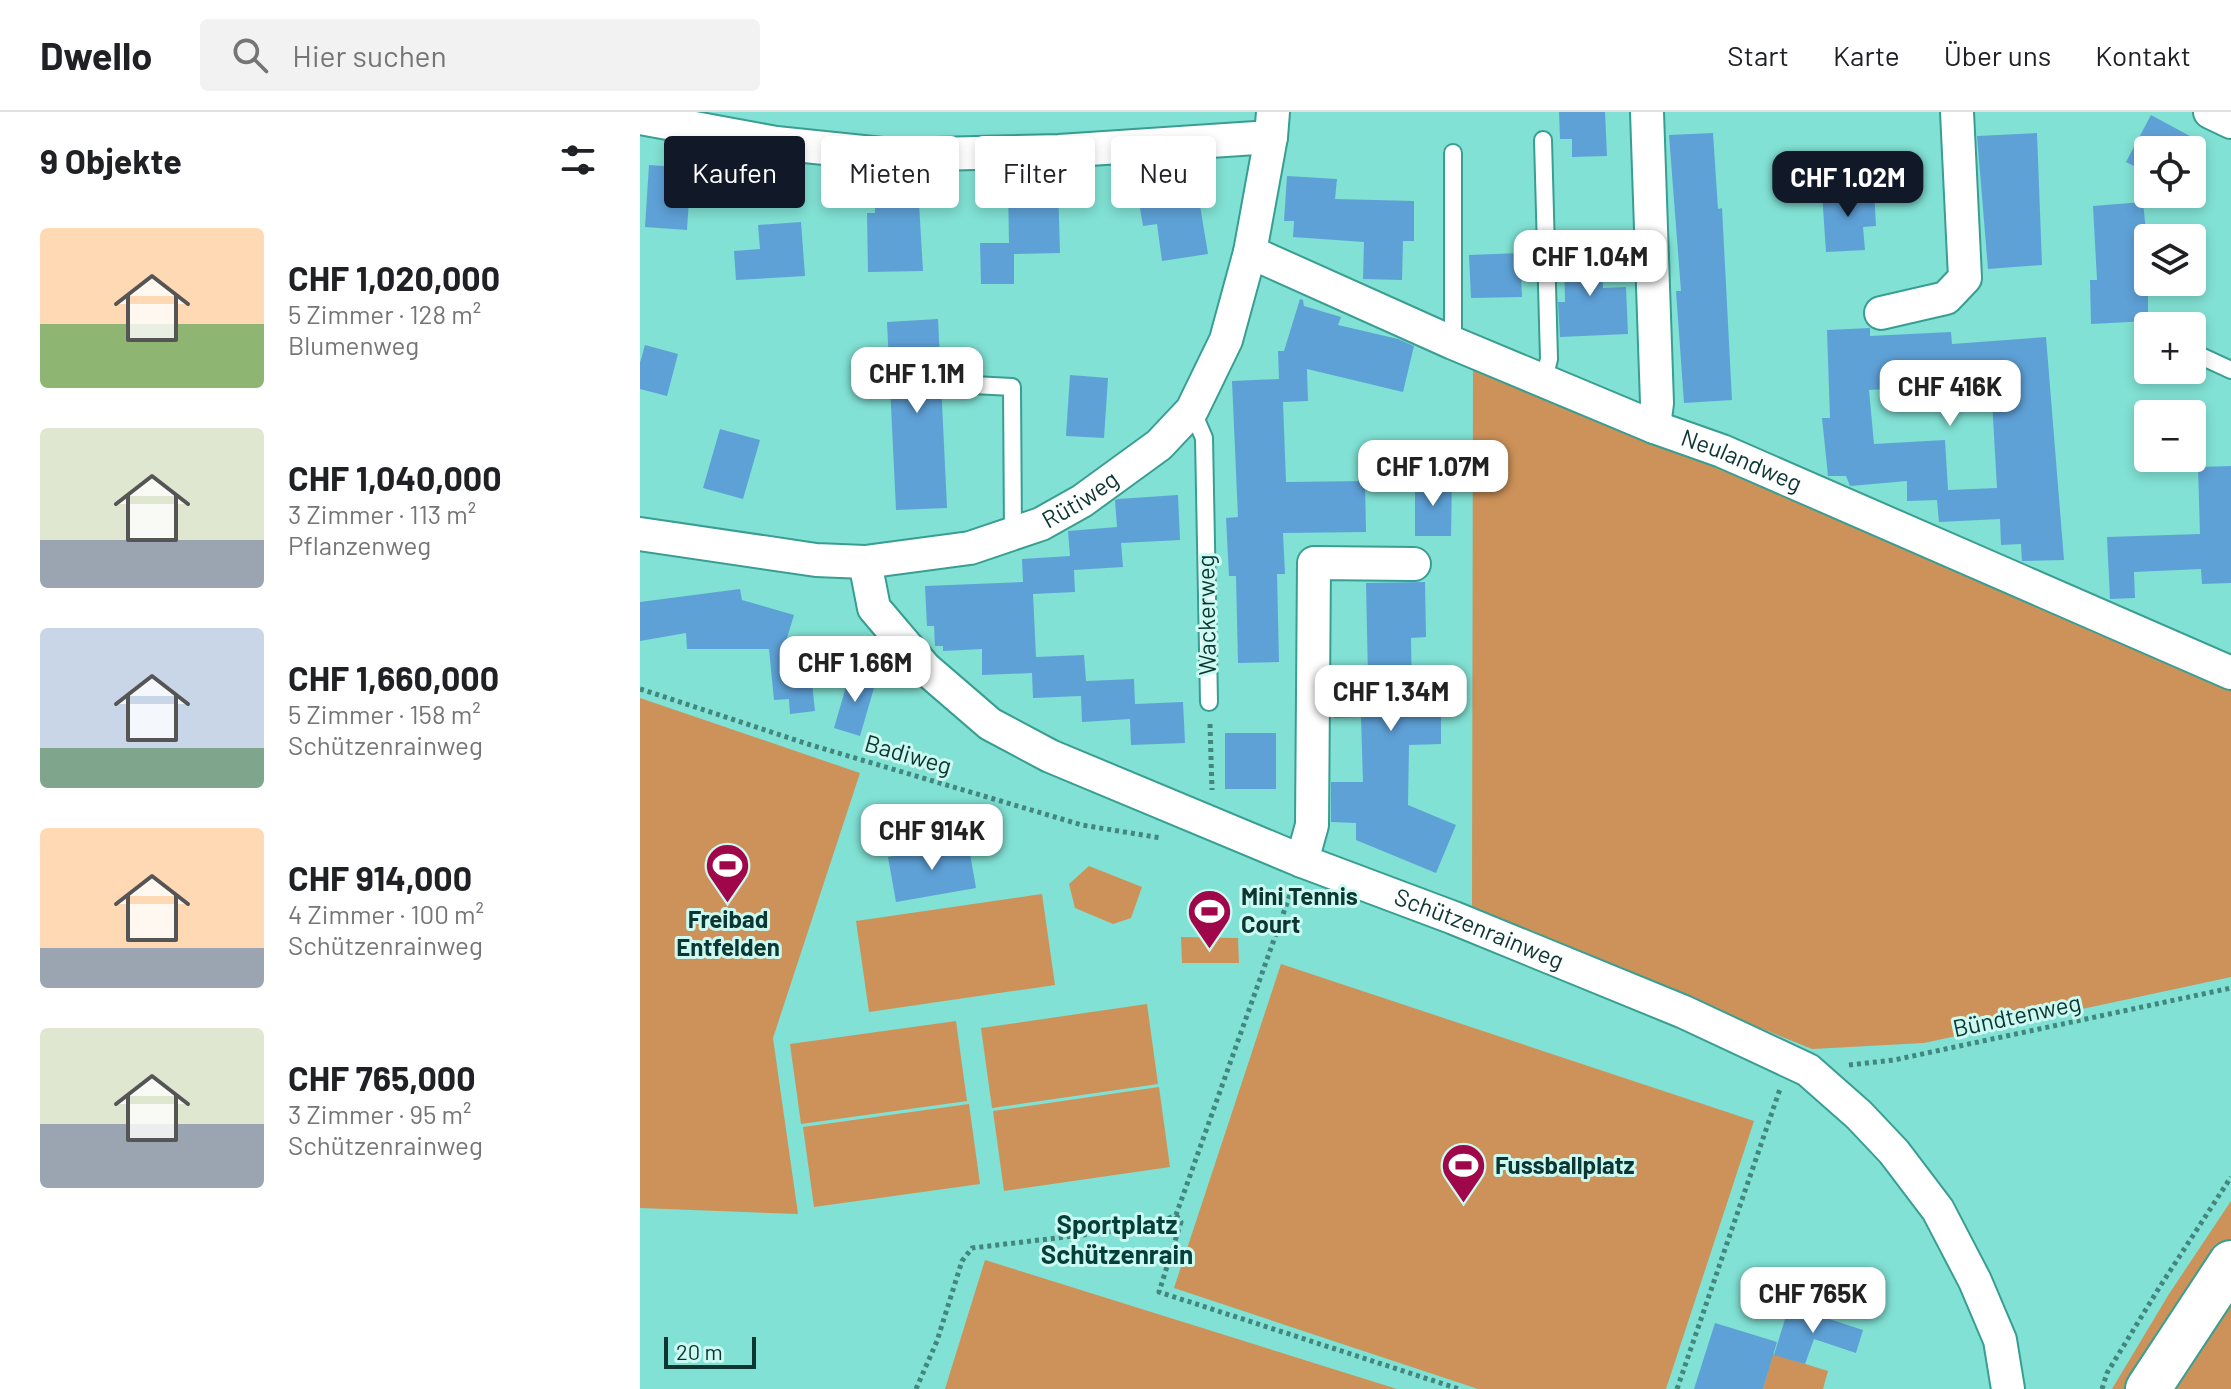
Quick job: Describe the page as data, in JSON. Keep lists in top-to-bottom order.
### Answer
{
  "streets": {
    "street": ["Neulandweg", "Rütiweg", "Schützenrainweg"],
    "lane": ["Wackerweg"],
    "path": ["Badiweg", "Bündtenweg"]
  },
  "crossings": [
    ["Neulandweg", "Rütiweg"],
    ["Rütiweg", "Wackerweg"],
    ["Rütiweg", "Schützenrainweg"],
    ["Wackerweg", "Badiweg"],
    ["Wackerweg", "Schützenrainweg"],
    ["Badiweg", "Schützenrainweg"],
    ["Schützenrainweg", "Bündtenweg"]
  ],
  "districts": ["Sportplatz Schützenrain"],
  "places": {
    "sports": ["Freibad Entfelden", "Mini Tennis Court", "Fussballplatz"]
  },
  "scale_bar": "20 m",
  "page": {
    "header": "Dwello",
    "search": "Hier suchen",
    "nav": [
      "Start",
      "Karte",
      "Über uns",
      "Kontakt"
    ],
    "heading": "9 Objekte",
    "map_buttons": ["+", "−"],
    "chip": [
      "Kaufen",
      "Mieten",
      "Filter",
      "Neu"
    ],
    "price": [
      "CHF 1.02M",
      "CHF 1.04M",
      "CHF 1.1M",
      "CHF 416K",
      "CHF 1.07M",
      "CHF 1.66M",
      "CHF 1.34M",
      "CHF 914K",
      "CHF 765K"
    ],
    "list": [
      {
        "name": "CHF 1,020,000",
        "note": "5 Zimmer · 128 m² · Blumenweg"
      },
      {
        "name": "CHF 1,040,000",
        "note": "3 Zimmer · 113 m² · Pflanzenweg"
      },
      {
        "name": "CHF 1,660,000",
        "note": "5 Zimmer · 158 m² · Schützenrainweg"
      },
      {
        "name": "CHF 914,000",
        "note": "4 Zimmer · 100 m² · Schützenrainweg"
      },
      {
        "name": "CHF 765,000",
        "note": "3 Zimmer · 95 m² · Schützenrainweg"
      }
    ],
    "scale": "20 m"
  }
}
